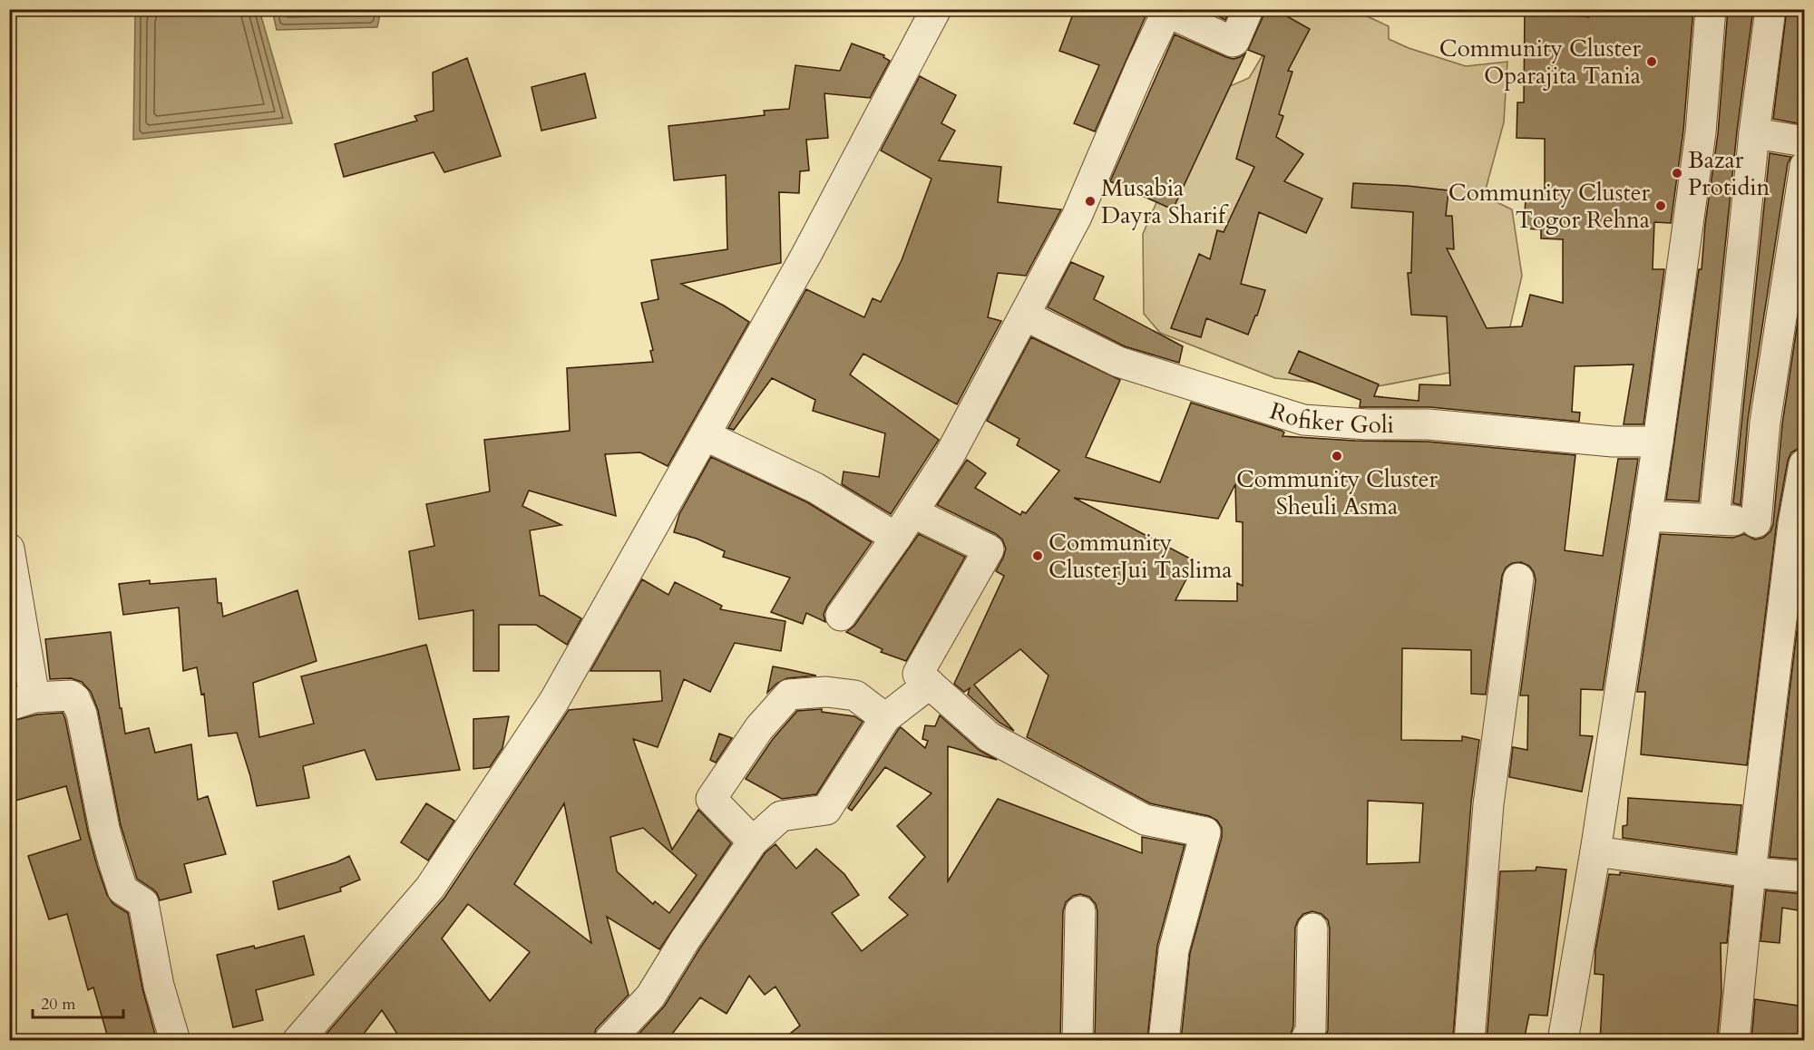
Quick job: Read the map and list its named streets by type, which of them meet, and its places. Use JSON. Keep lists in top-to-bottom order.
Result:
{
  "streets": {
    "street": ["Rofiker Goli"]
  },
  "places": [
    "Community Cluster Oparajita Tania",
    "Bazar Protidin",
    "Musabia Dayra Sharif",
    "Community Cluster Togor Rehna",
    "Community Cluster Sheuli Asma",
    "Community ClusterJui Taslima"
  ],
  "scale_bar": "20 m"
}
